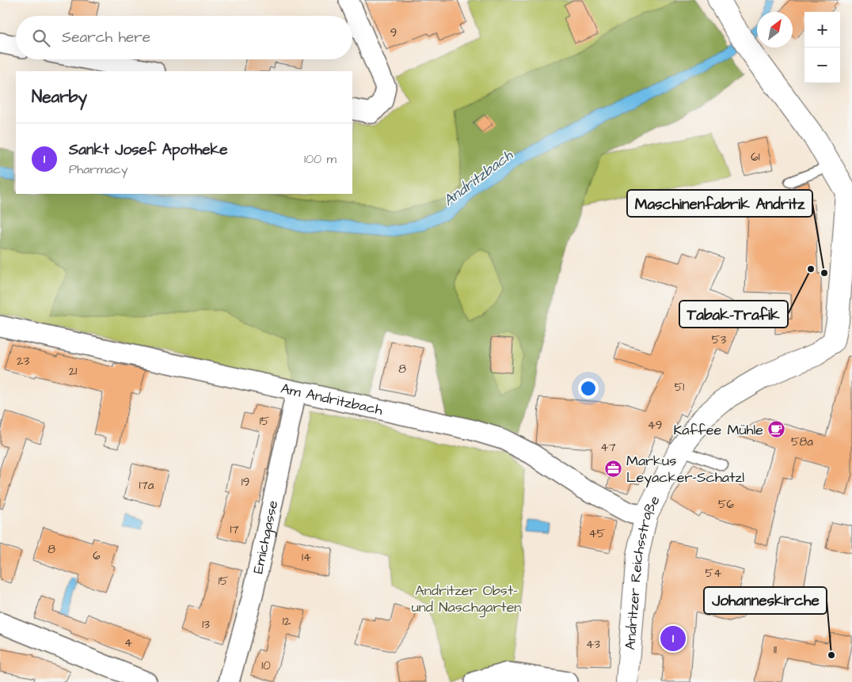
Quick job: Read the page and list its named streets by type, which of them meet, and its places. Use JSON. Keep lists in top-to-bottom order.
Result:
{
  "streets": {
    "street": ["Am Andritzbach", "Emichgasse", "Andritzer Reichsstraße"]
  },
  "crossings": [
    ["Am Andritzbach", "Emichgasse"],
    ["Am Andritzbach", "Andritzer Reichsstraße"]
  ],
  "water": ["Andritzbach"],
  "parks": ["Andritzer Obst- und Naschgarten"],
  "places": {
    "other": ["Tabak-Trafik", "Maschinenfabrik Andritz", "Johanneskirche"],
    "cafe": ["Kaffee Mühle"],
    "office": ["Markus Leyacker-Schatzl"]
  },
  "house_numbers": [
    "9",
    "61",
    "53",
    "23",
    "8",
    "21",
    "51",
    "15",
    "49",
    "58a",
    "47",
    "19",
    "17a",
    "56",
    "17",
    "45",
    "8",
    "6",
    "14",
    "54",
    "15",
    "12",
    "13",
    "4",
    "43",
    "11",
    "10"
  ],
  "north": "top right",
  "page": {
    "map_buttons": ["+", "−"],
    "search": "Search here",
    "heading": "Nearby",
    "list": [
      {
        "mark": "1",
        "name": "Sankt Josef Apotheke",
        "note": "Pharmacy",
        "value": "100 m"
      }
    ],
    "pins": "1"
  }
}
